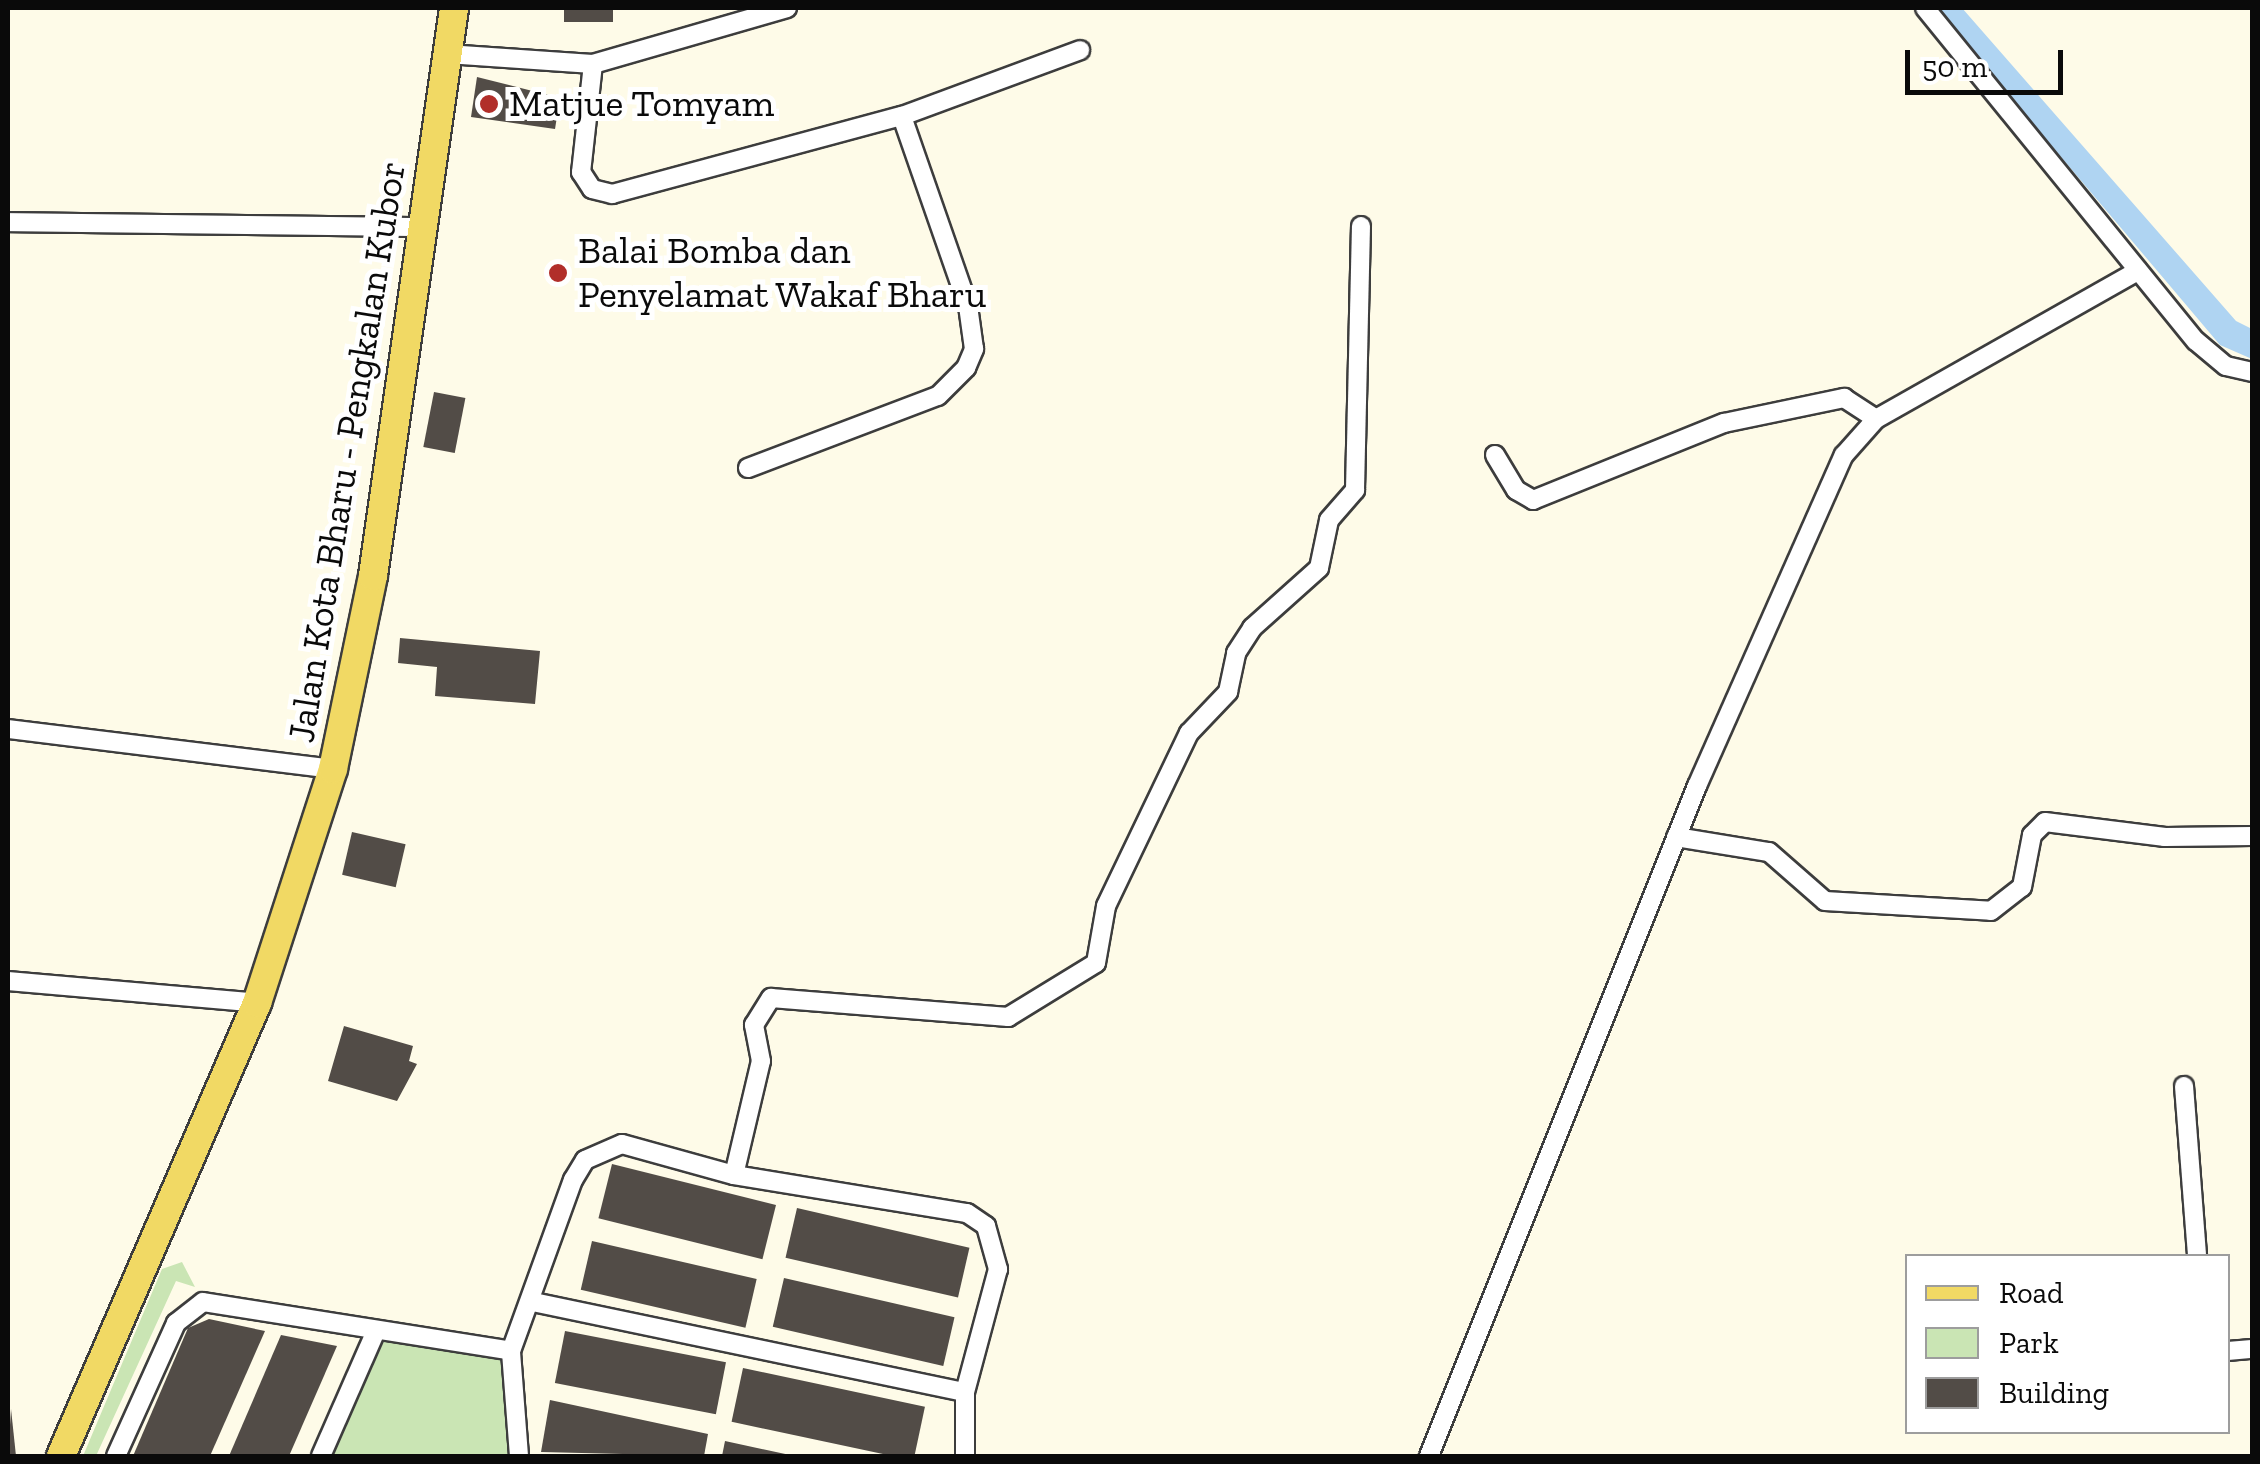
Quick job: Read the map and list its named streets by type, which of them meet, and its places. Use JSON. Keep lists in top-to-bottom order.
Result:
{
  "streets": {
    "main road": ["Jalan Kota Bharu - Pengkalan Kubor"]
  },
  "places": ["Matjue Tomyam", "Balai Bomba dan Penyelamat Wakaf Bharu"],
  "legend": ["Road", "Park", "Building"],
  "scale_bar": "50 m"
}
